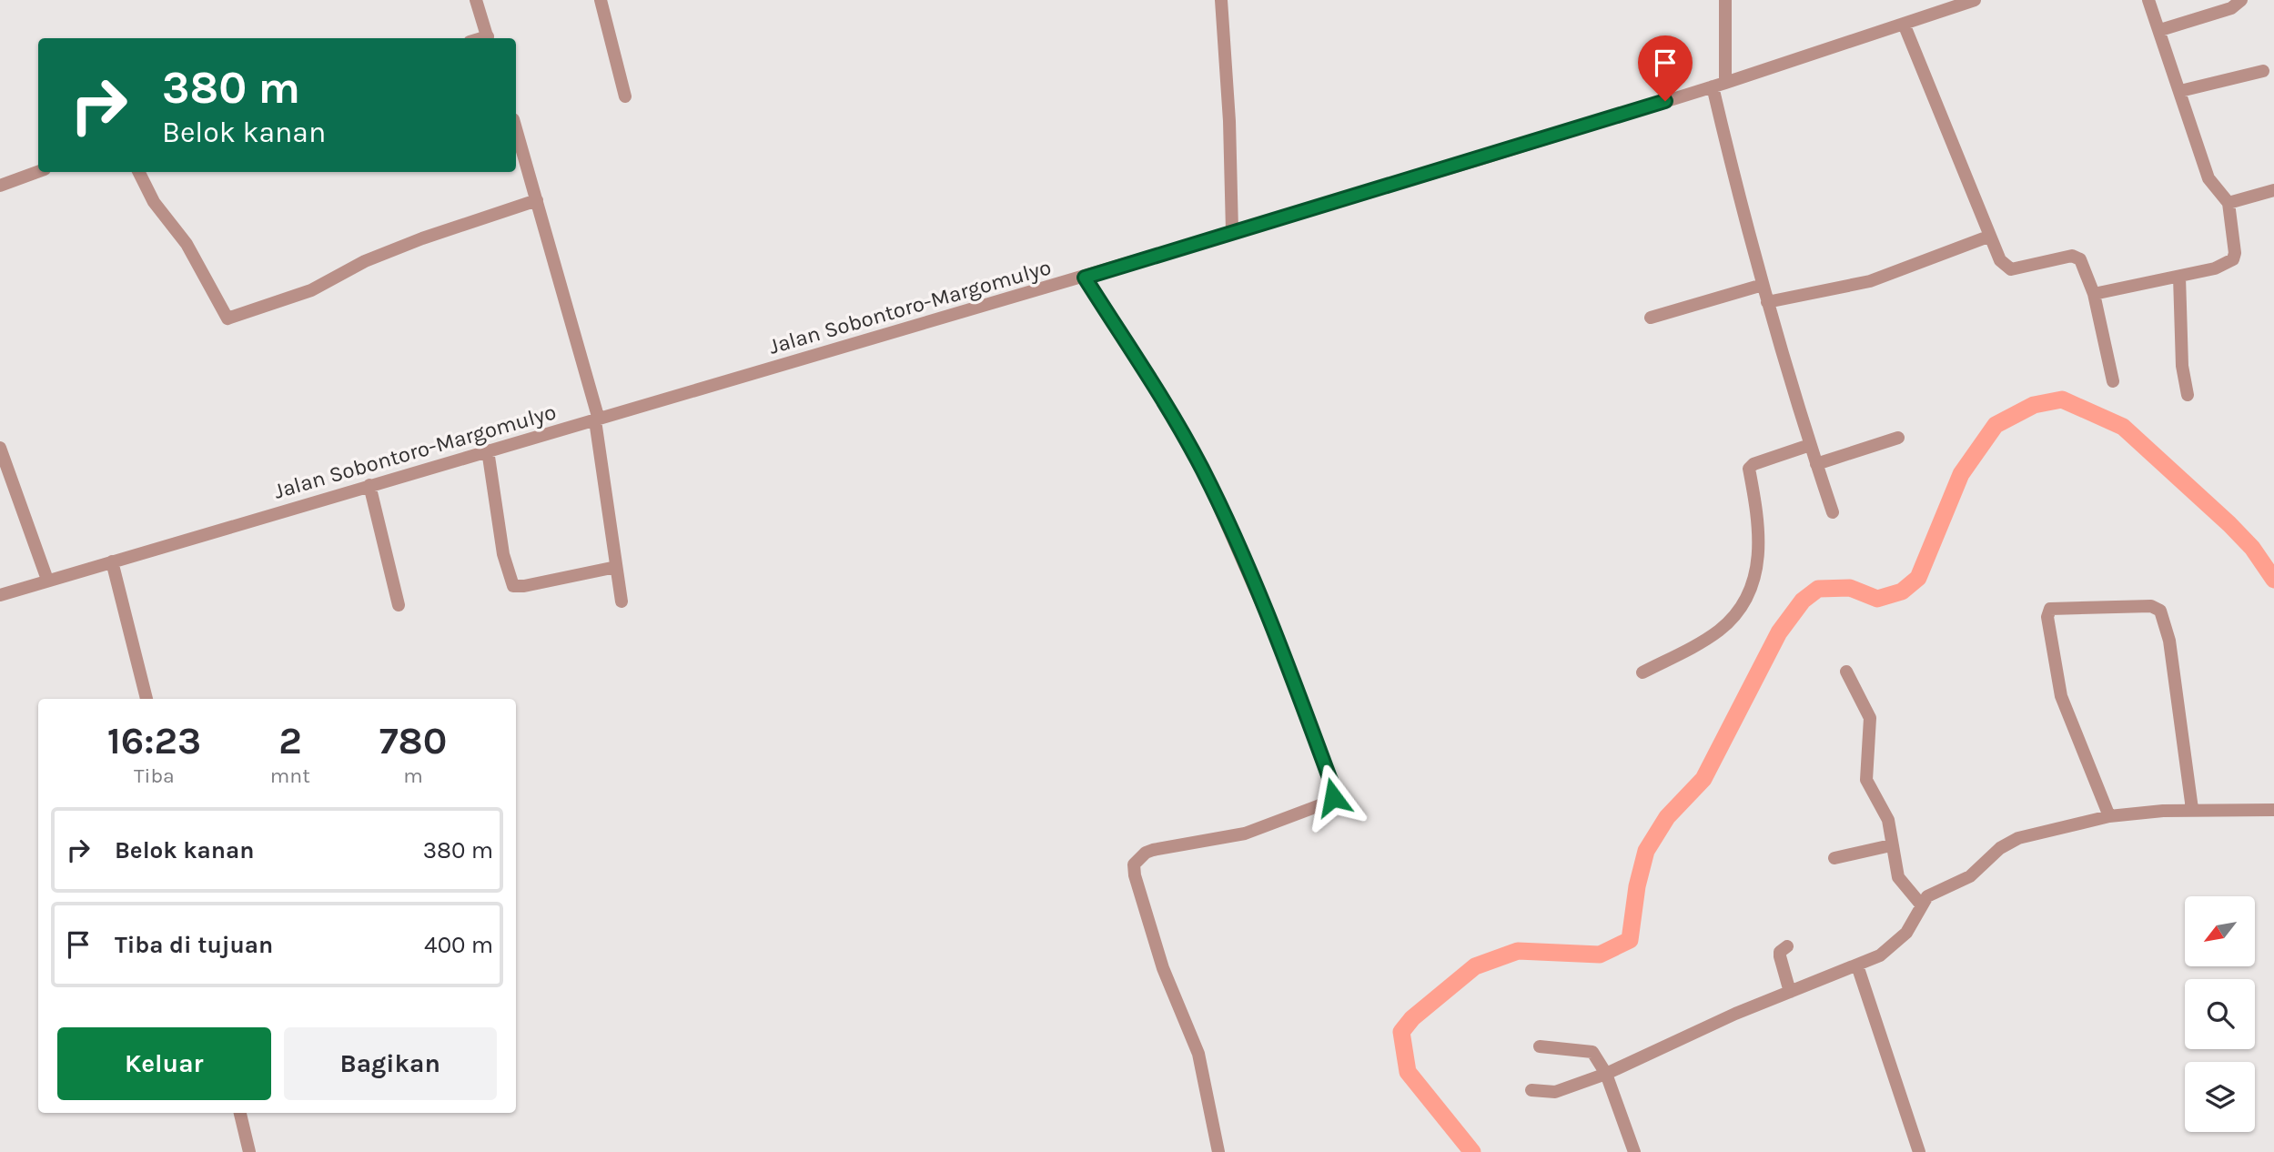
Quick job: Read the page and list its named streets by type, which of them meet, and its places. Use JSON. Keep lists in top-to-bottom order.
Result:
{
  "streets": {
    "street": ["Jalan Sobontoro-Margomulyo"]
  },
  "north": "bottom left",
  "page": {
    "turn": ["380 m", "Belok kanan"],
    "eta": [
      "16:23",
      "Tiba",
      "2",
      "mnt",
      "780",
      "m"
    ],
    "list": [
      {
        "name": "Belok kanan",
        "value": "380 m"
      },
      {
        "name": "Tiba di tujuan",
        "value": "400 m"
      }
    ],
    "buttons": ["Keluar", "Bagikan"]
  }
}
